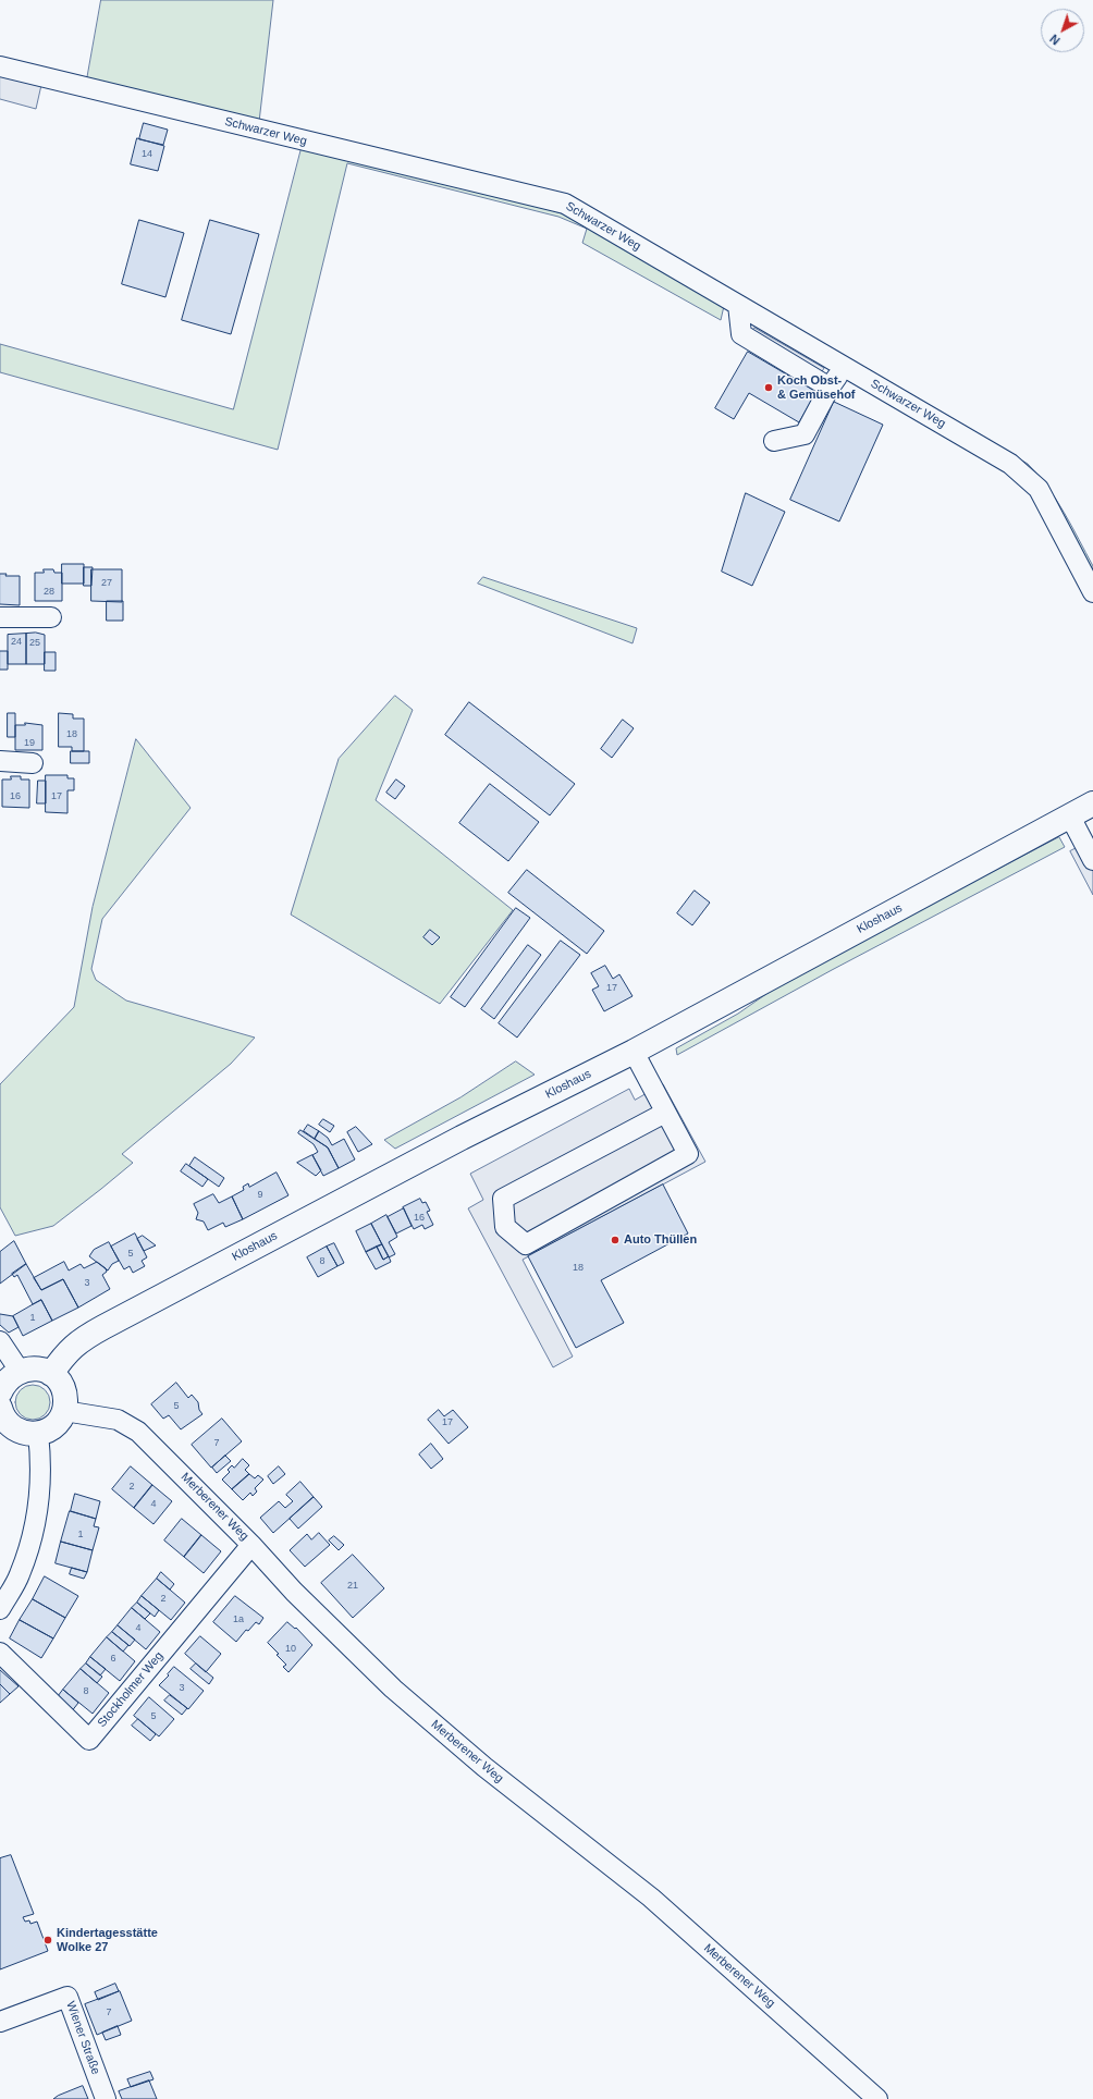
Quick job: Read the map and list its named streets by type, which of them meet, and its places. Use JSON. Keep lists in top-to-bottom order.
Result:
{
  "streets": {
    "main road": ["Kloshaus"],
    "street": [
      "Schwarzer Weg",
      "Merberener Weg",
      "Stockholmer Weg",
      "Wiener Straße"
    ]
  },
  "crossings": [
    ["Merberener Weg", "Stockholmer Weg"]
  ],
  "places": ["Koch Obst- & Gemüsehof", "Auto Thüllen", "Kindertagesstätte Wolke 27"],
  "house_numbers": [
    "14",
    "27",
    "28",
    "24",
    "25",
    "18",
    "19",
    "16",
    "17",
    "17",
    "9",
    "16",
    "5",
    "8",
    "18",
    "3",
    "1",
    "5",
    "17",
    "7",
    "2",
    "4",
    "1",
    "21",
    "2",
    "1a",
    "4",
    "10",
    "6",
    "3",
    "8",
    "5",
    "7"
  ],
  "north": "bottom left"
}
